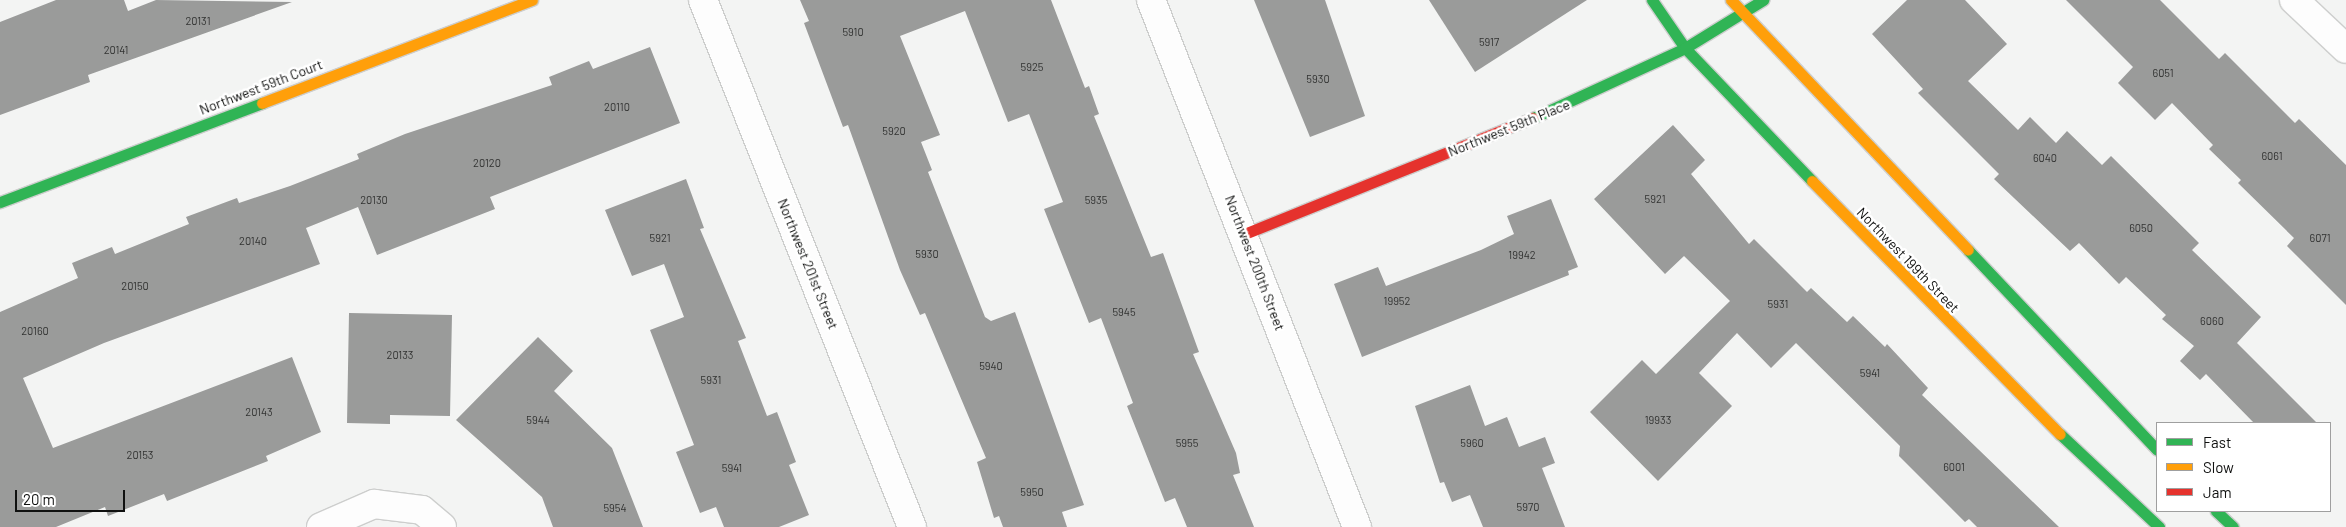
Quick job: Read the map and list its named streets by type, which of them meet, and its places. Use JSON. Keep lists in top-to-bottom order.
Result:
{
  "streets": {
    "street": [
      "Northwest 59th Court",
      "Northwest 59th Place",
      "Northwest 199th Street",
      "Northwest 200th Street",
      "Northwest 201st Street"
    ]
  },
  "crossings": [
    ["Northwest 59th Place", "Northwest 199th Street"],
    ["Northwest 59th Place", "Northwest 200th Street"]
  ],
  "house_numbers": [
    "20131",
    "5910",
    "5917",
    "20141",
    "5925",
    "6051",
    "5930",
    "20110",
    "5920",
    "6061",
    "6040",
    "20120",
    "5921",
    "20130",
    "5935",
    "6050",
    "5921",
    "6071",
    "20140",
    "5930",
    "19942",
    "20150",
    "19952",
    "5931",
    "5945",
    "6060",
    "20160",
    "20133",
    "5940",
    "5941",
    "5931",
    "20143",
    "5944",
    "19933",
    "5955",
    "5960",
    "20153",
    "6001",
    "5941",
    "5950",
    "5970",
    "5954"
  ],
  "legend": ["Fast", "Slow", "Jam"],
  "scale_bar": "20 m"
}
